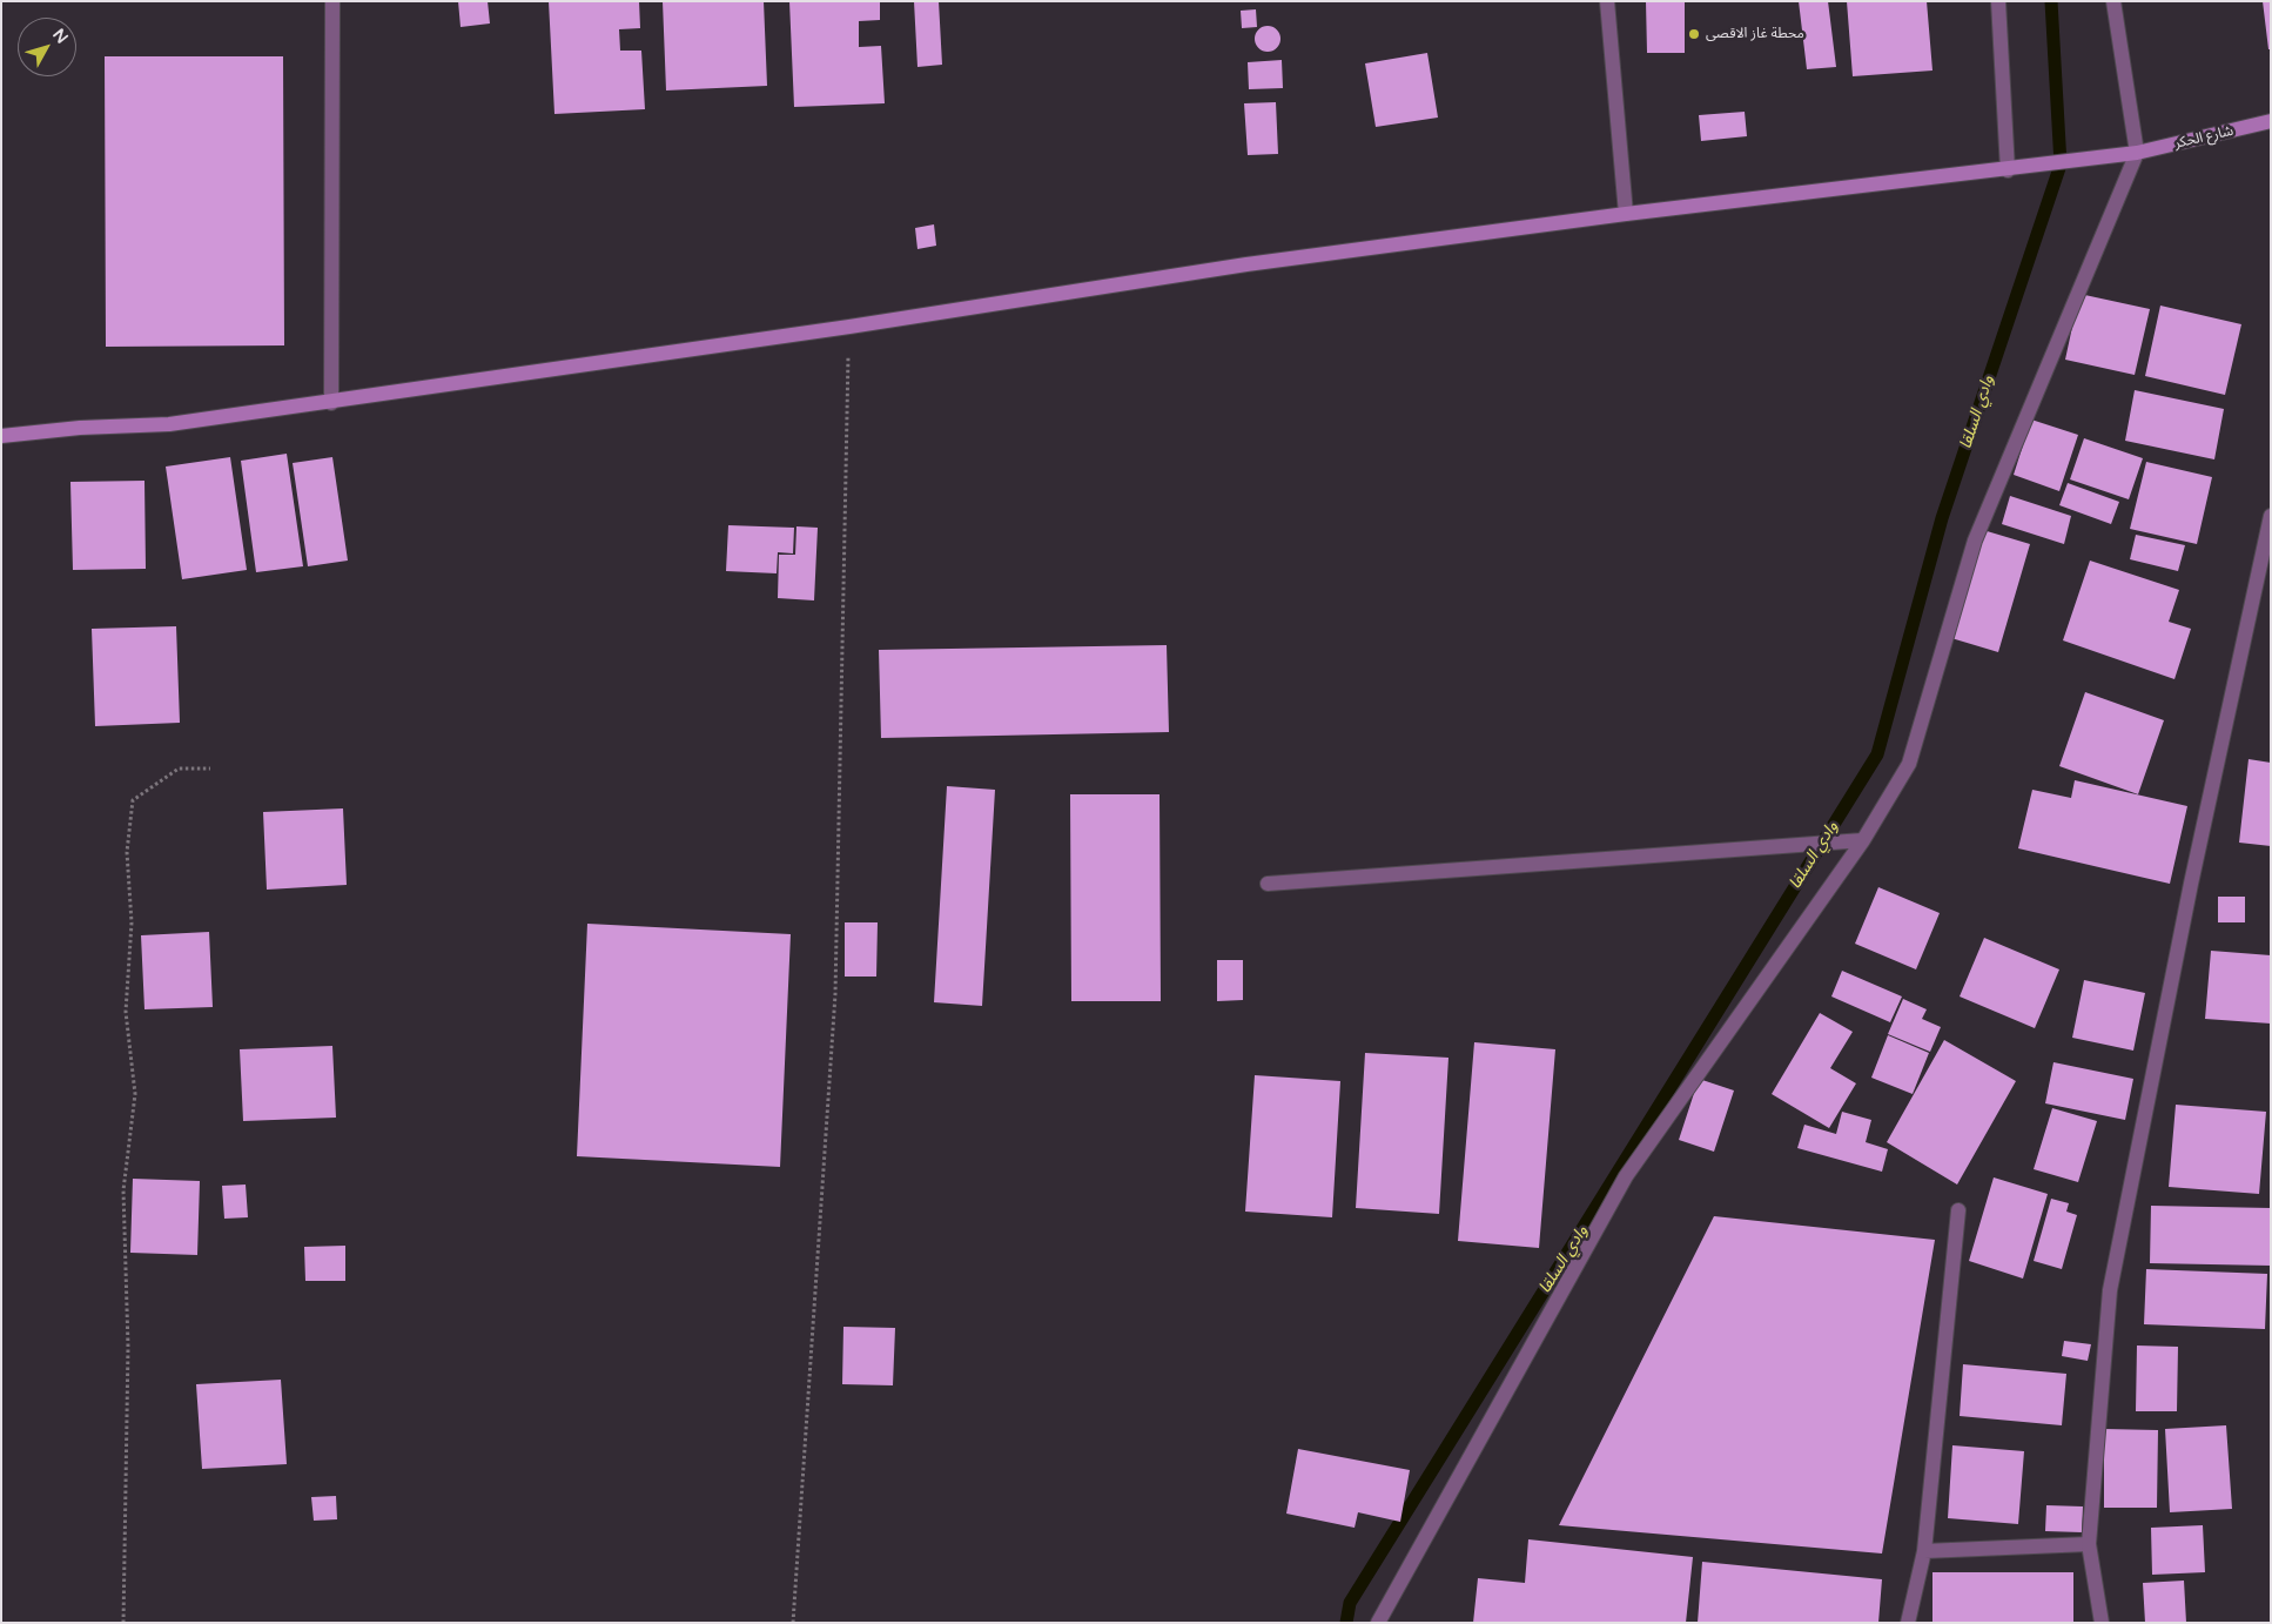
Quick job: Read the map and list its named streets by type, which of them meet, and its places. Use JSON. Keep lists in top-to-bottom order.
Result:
{
  "streets": {
    "street": ["شارع الحكر"]
  },
  "water": ["وادي السلقا"],
  "places": ["محطة غاز الاقصى"],
  "north": "top right"
}
